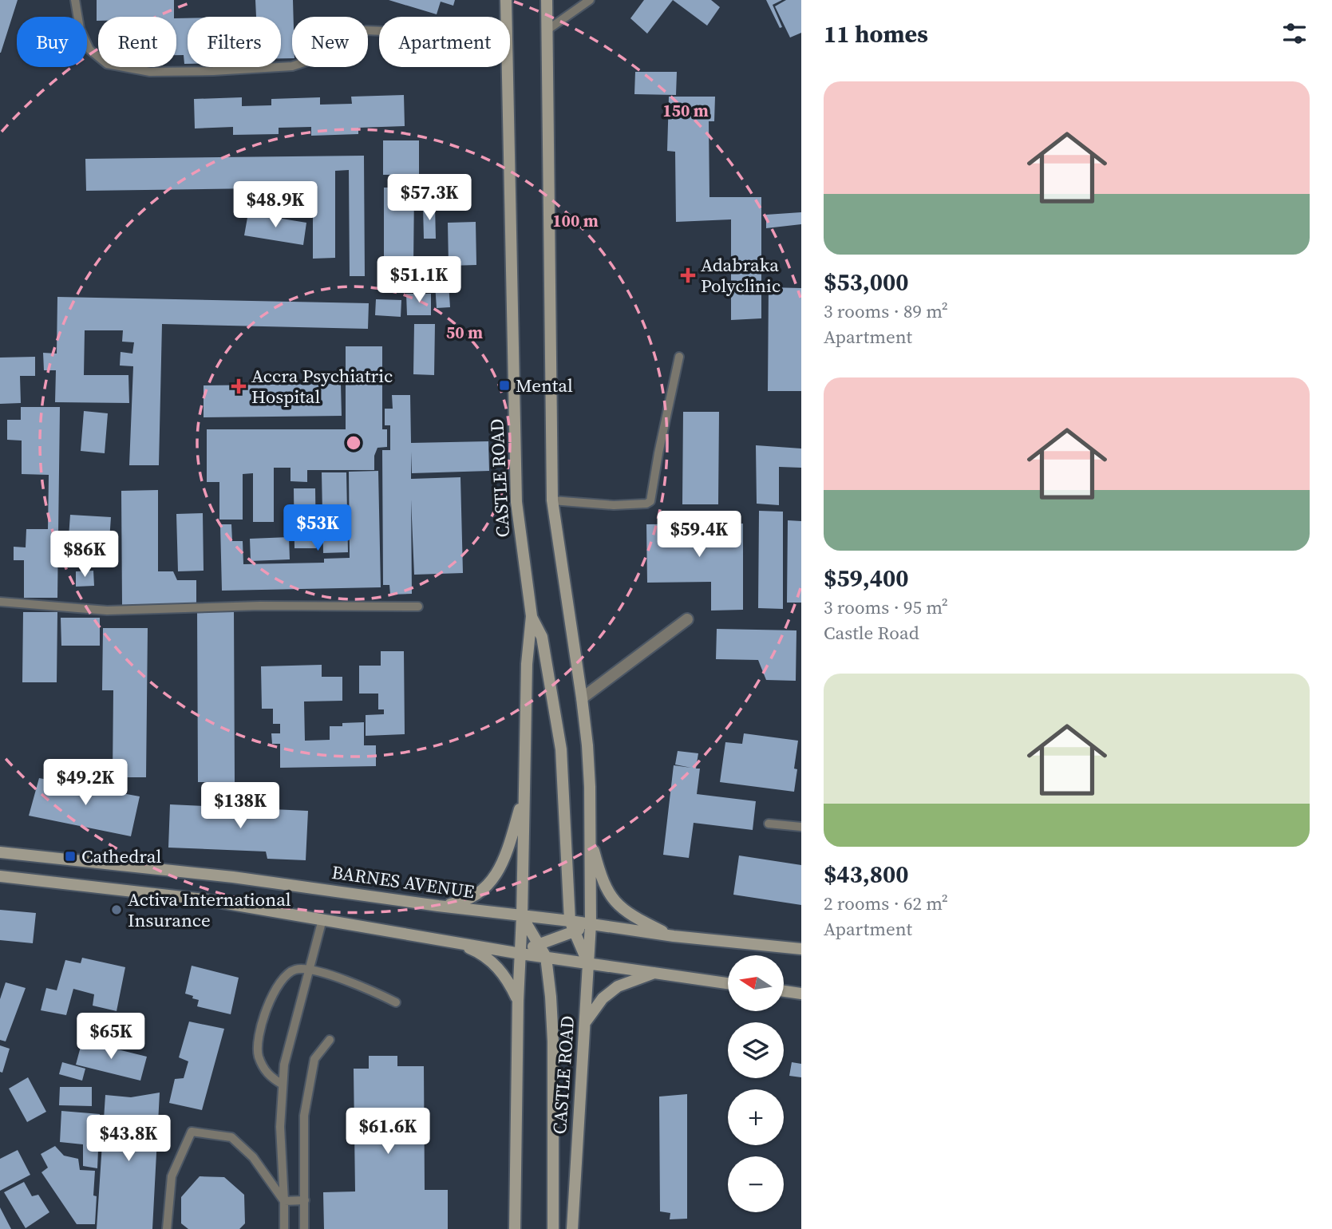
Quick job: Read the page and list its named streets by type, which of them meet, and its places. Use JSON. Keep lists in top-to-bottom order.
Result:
{
  "streets": {
    "main road": ["CASTLE ROAD", "BARNES AVENUE"]
  },
  "crossings": [
    ["CASTLE ROAD", "BARNES AVENUE"]
  ],
  "places": {
    "health": ["Adabraka Polyclinic", "Accra Psychiatric Hospital"],
    "transit": ["Mental", "Cathedral"],
    "other": ["Activa International Insurance"]
  },
  "north": "left",
  "page": {
    "heading": "11 homes",
    "chip": [
      "Buy",
      "Rent",
      "Filters",
      "New",
      "Apartment"
    ],
    "list": [
      {
        "name": "$53,000",
        "note": "3 rooms · 89 m² · Apartment"
      },
      {
        "name": "$59,400",
        "note": "3 rooms · 95 m² · Castle Road"
      },
      {
        "name": "$43,800",
        "note": "2 rooms · 62 m² · Apartment"
      }
    ],
    "price": [
      "$57.3K",
      "$48.9K",
      "$51.1K",
      "$53K",
      "$59.4K",
      "$86K",
      "$49.2K",
      "$138K",
      "$65K",
      "$61.6K",
      "$43.8K"
    ],
    "map_buttons": ["+", "−"]
  },
  "rings": ["150 m", "100 m", "50 m"]
}
